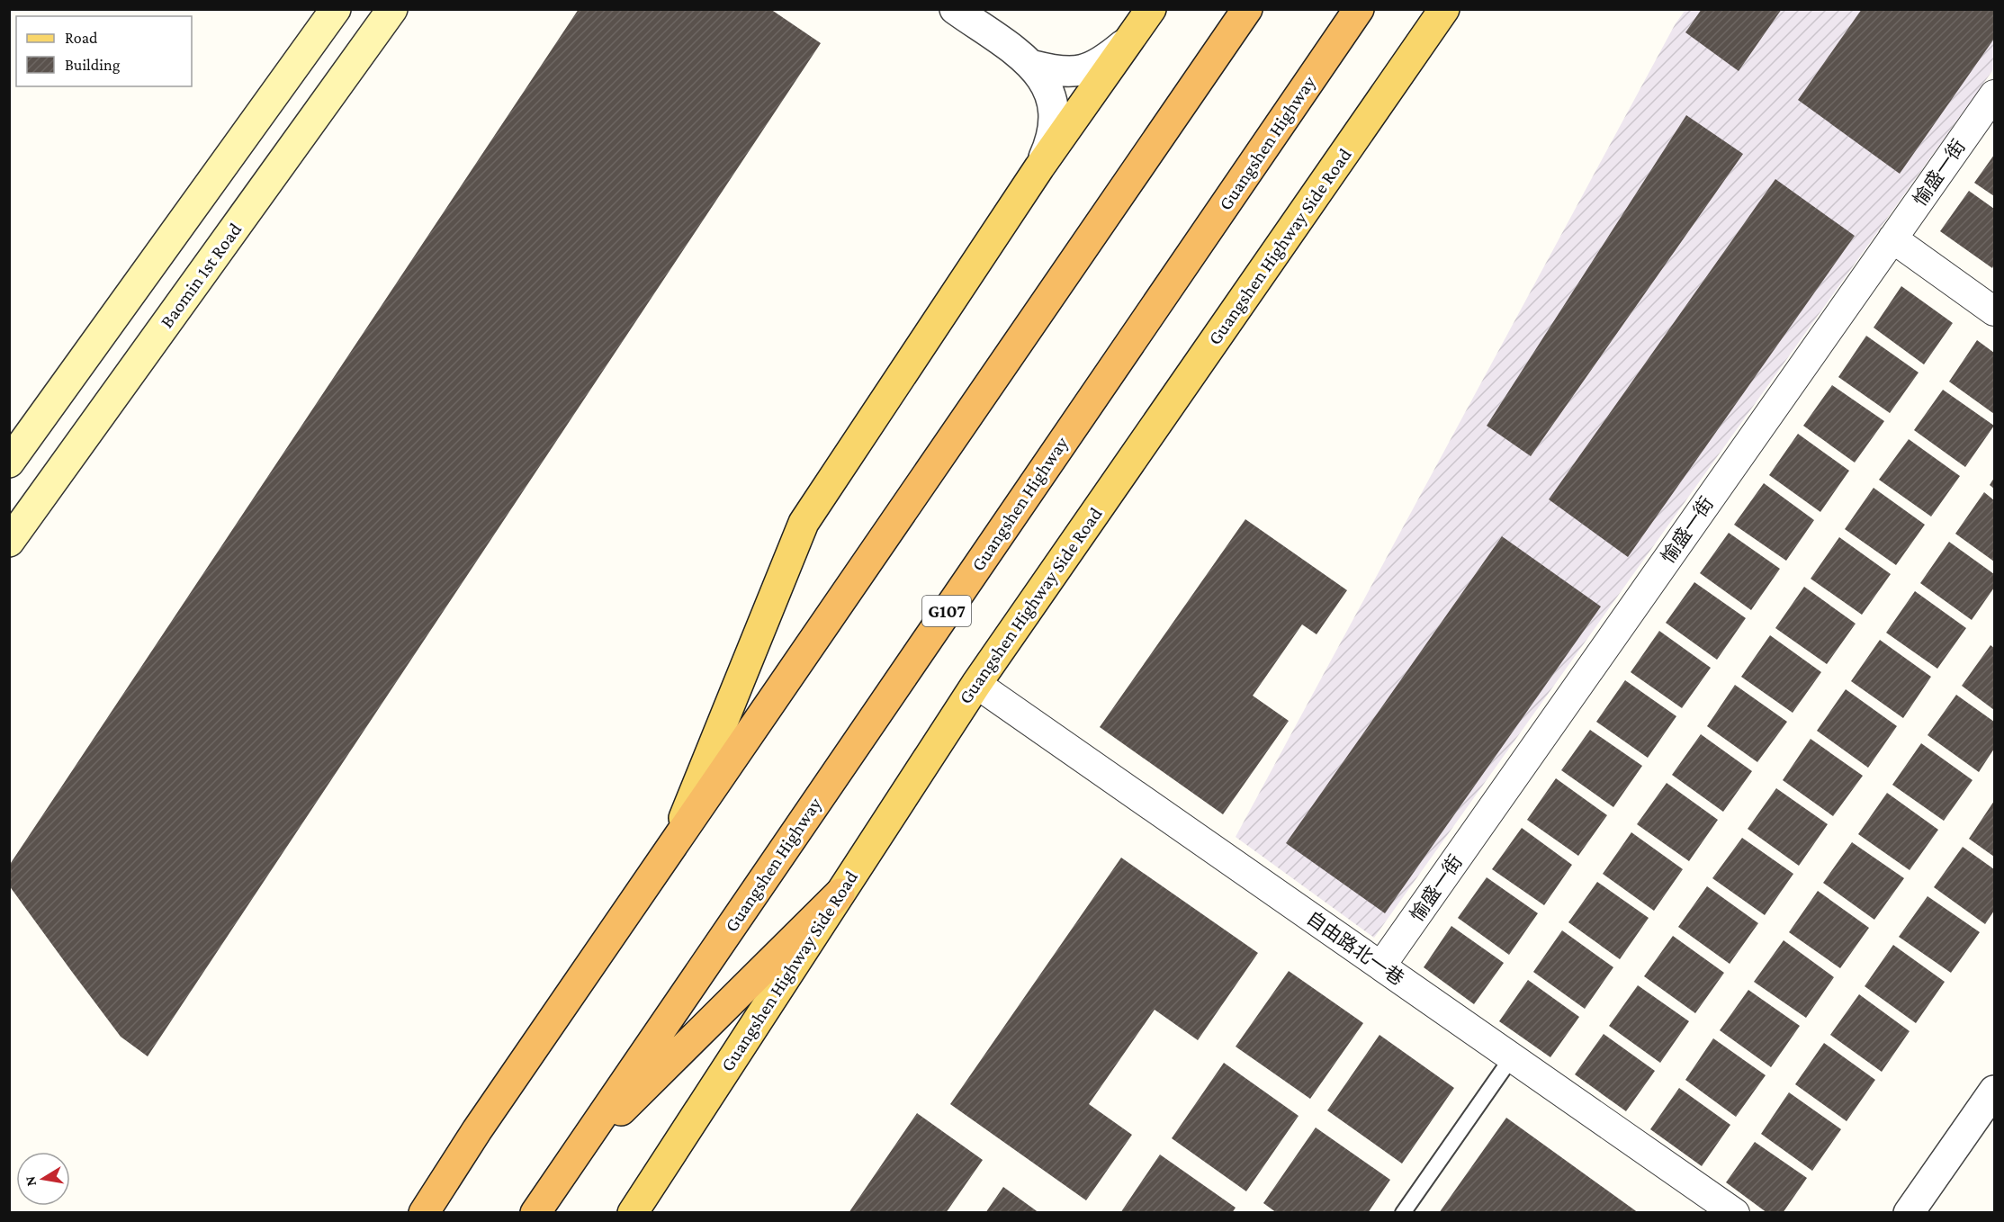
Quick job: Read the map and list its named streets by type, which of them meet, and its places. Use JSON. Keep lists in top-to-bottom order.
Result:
{
  "streets": {
    "highway": ["Guangshen Highway", "G107"],
    "main road": ["Guangshen Highway Side Road", "Baomin 1st Road"],
    "street": ["愉盛一街", "自由路北一巷"]
  },
  "crossings": [
    ["愉盛一街", "自由路北一巷"],
    ["Guangshen Highway Side Road", "自由路北一巷"]
  ],
  "legend": ["Road", "Building"],
  "north": "left"
}
